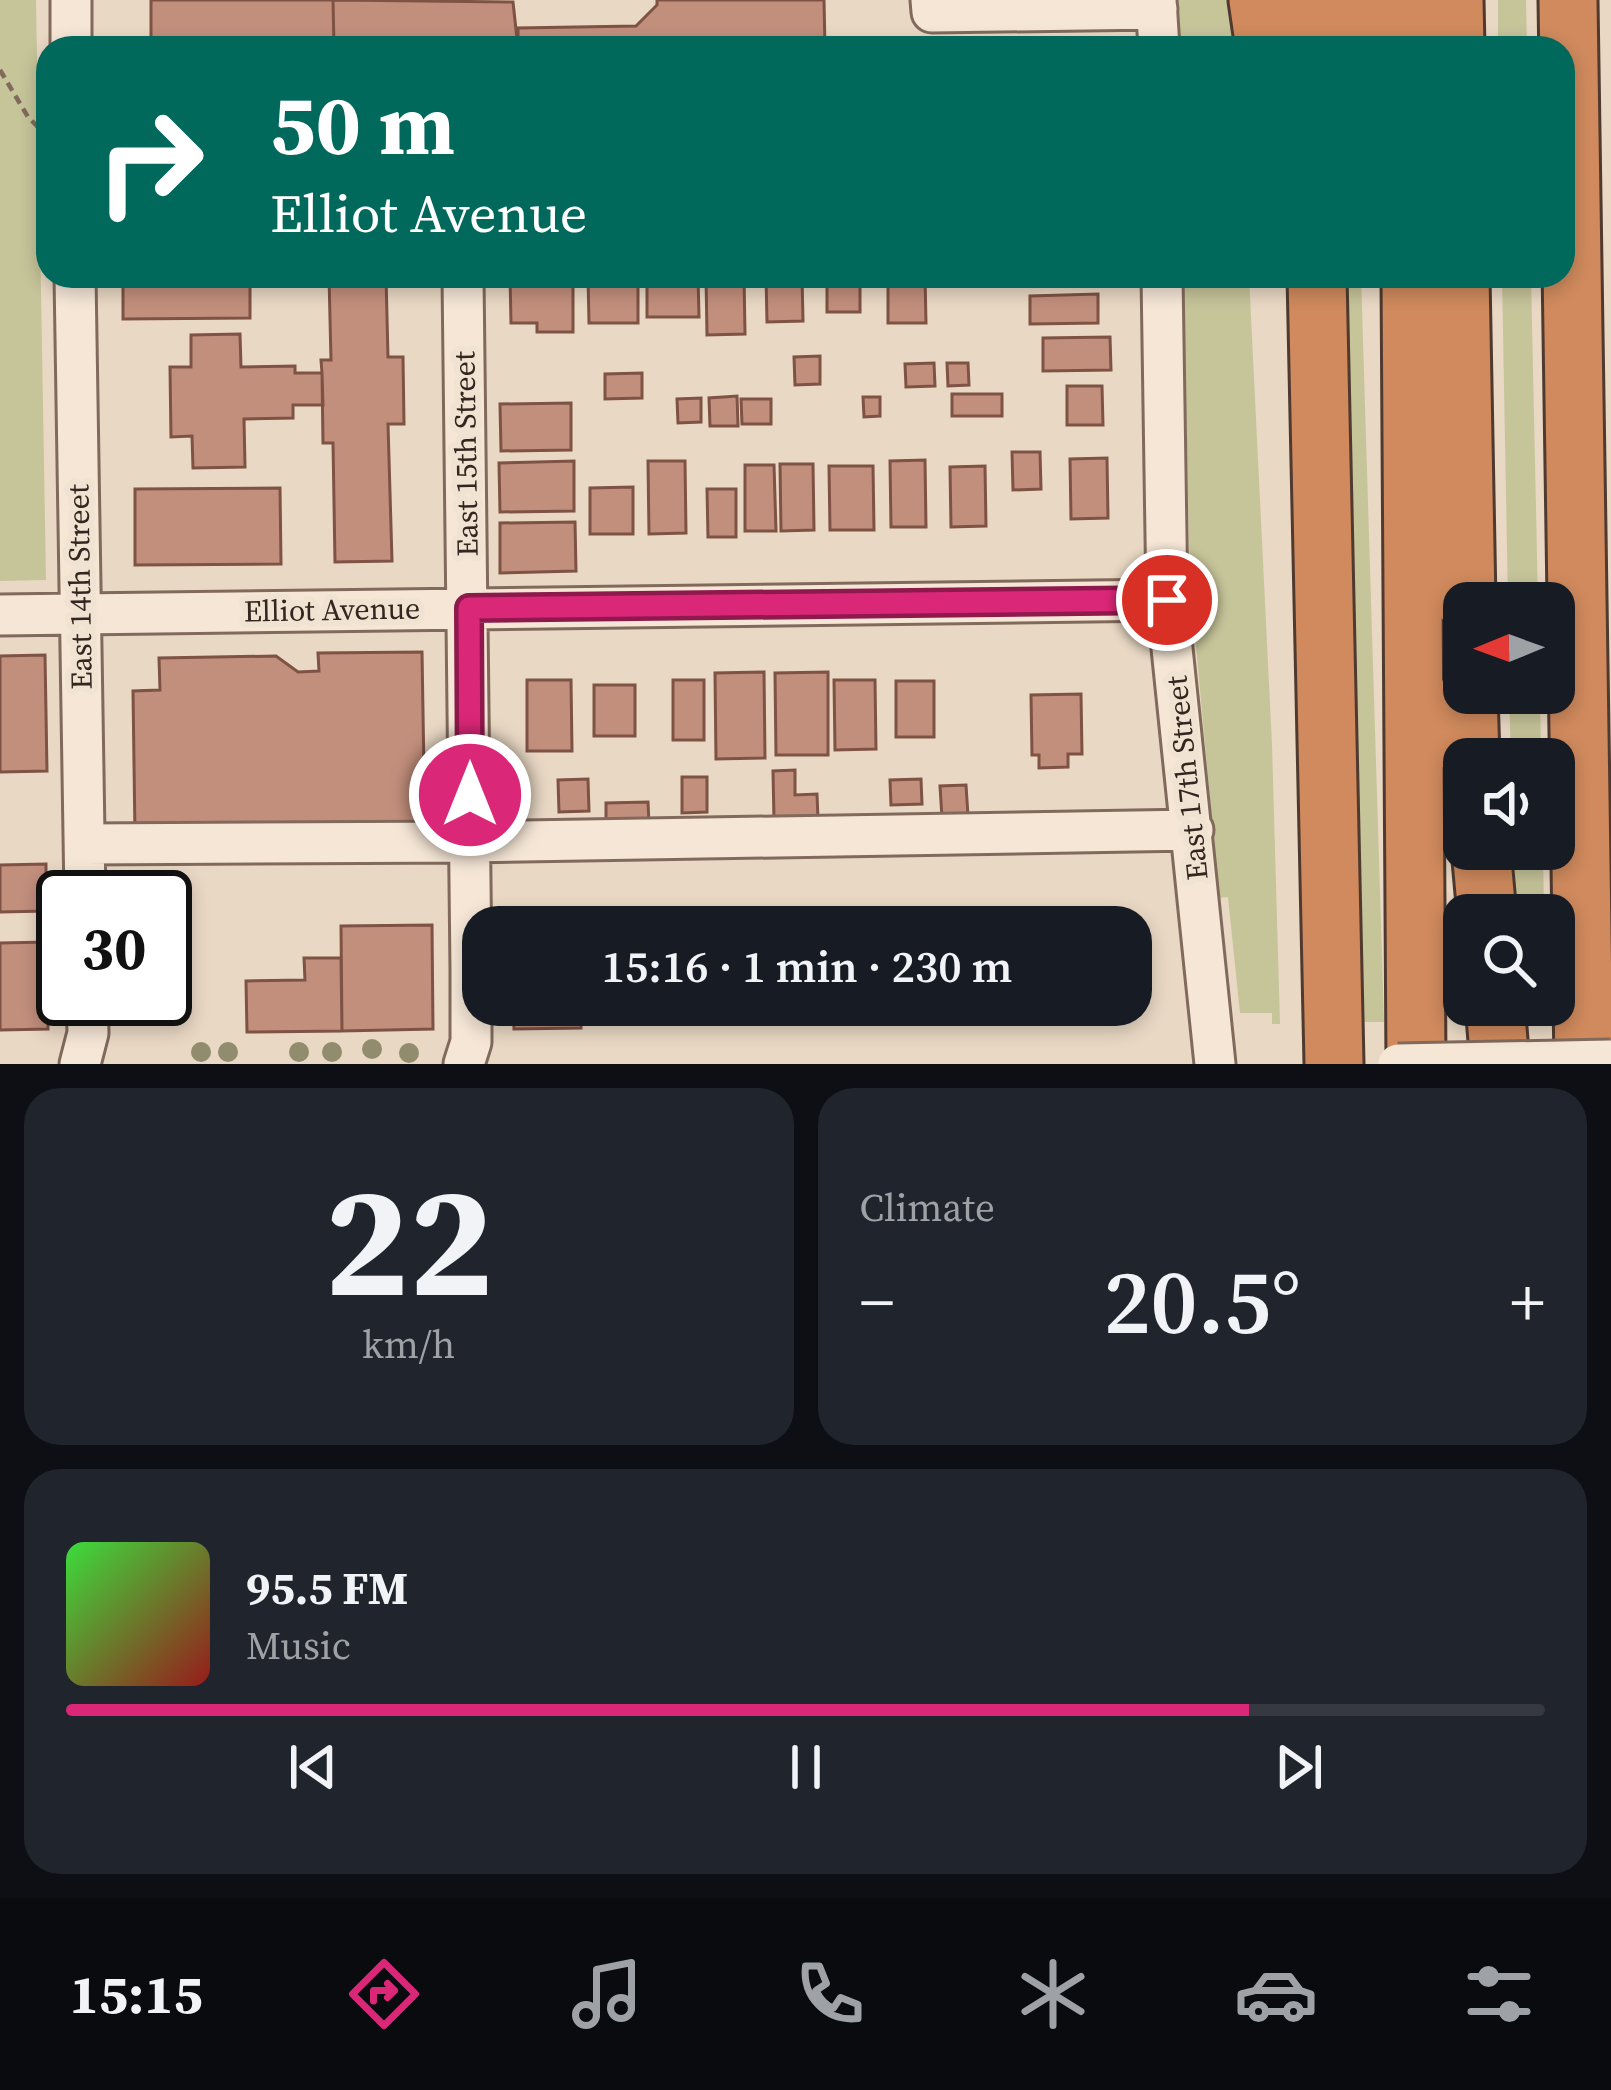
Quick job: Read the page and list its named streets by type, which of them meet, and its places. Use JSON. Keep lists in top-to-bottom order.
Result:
{
  "streets": {
    "street": [
      "East 15th Street",
      "East 14th Street",
      "Elliot Avenue",
      "East 17th Street"
    ]
  },
  "crossings": [
    ["East 15th Street", "Elliot Avenue"],
    ["East 14th Street", "Elliot Avenue"],
    ["Elliot Avenue", "East 17th Street"]
  ],
  "north": "left",
  "page": {
    "turn": ["50 m", "Elliot Avenue"],
    "limit": "30",
    "trip": "15:16 · 1 min · 230 m",
    "tile": [
      ["22", "km/h"],
      "Climate"
    ],
    "heat": ["−", "20.5°", "+"],
    "song": ["95.5 FM", "Music"],
    "tabs": "15:15"
  }
}
